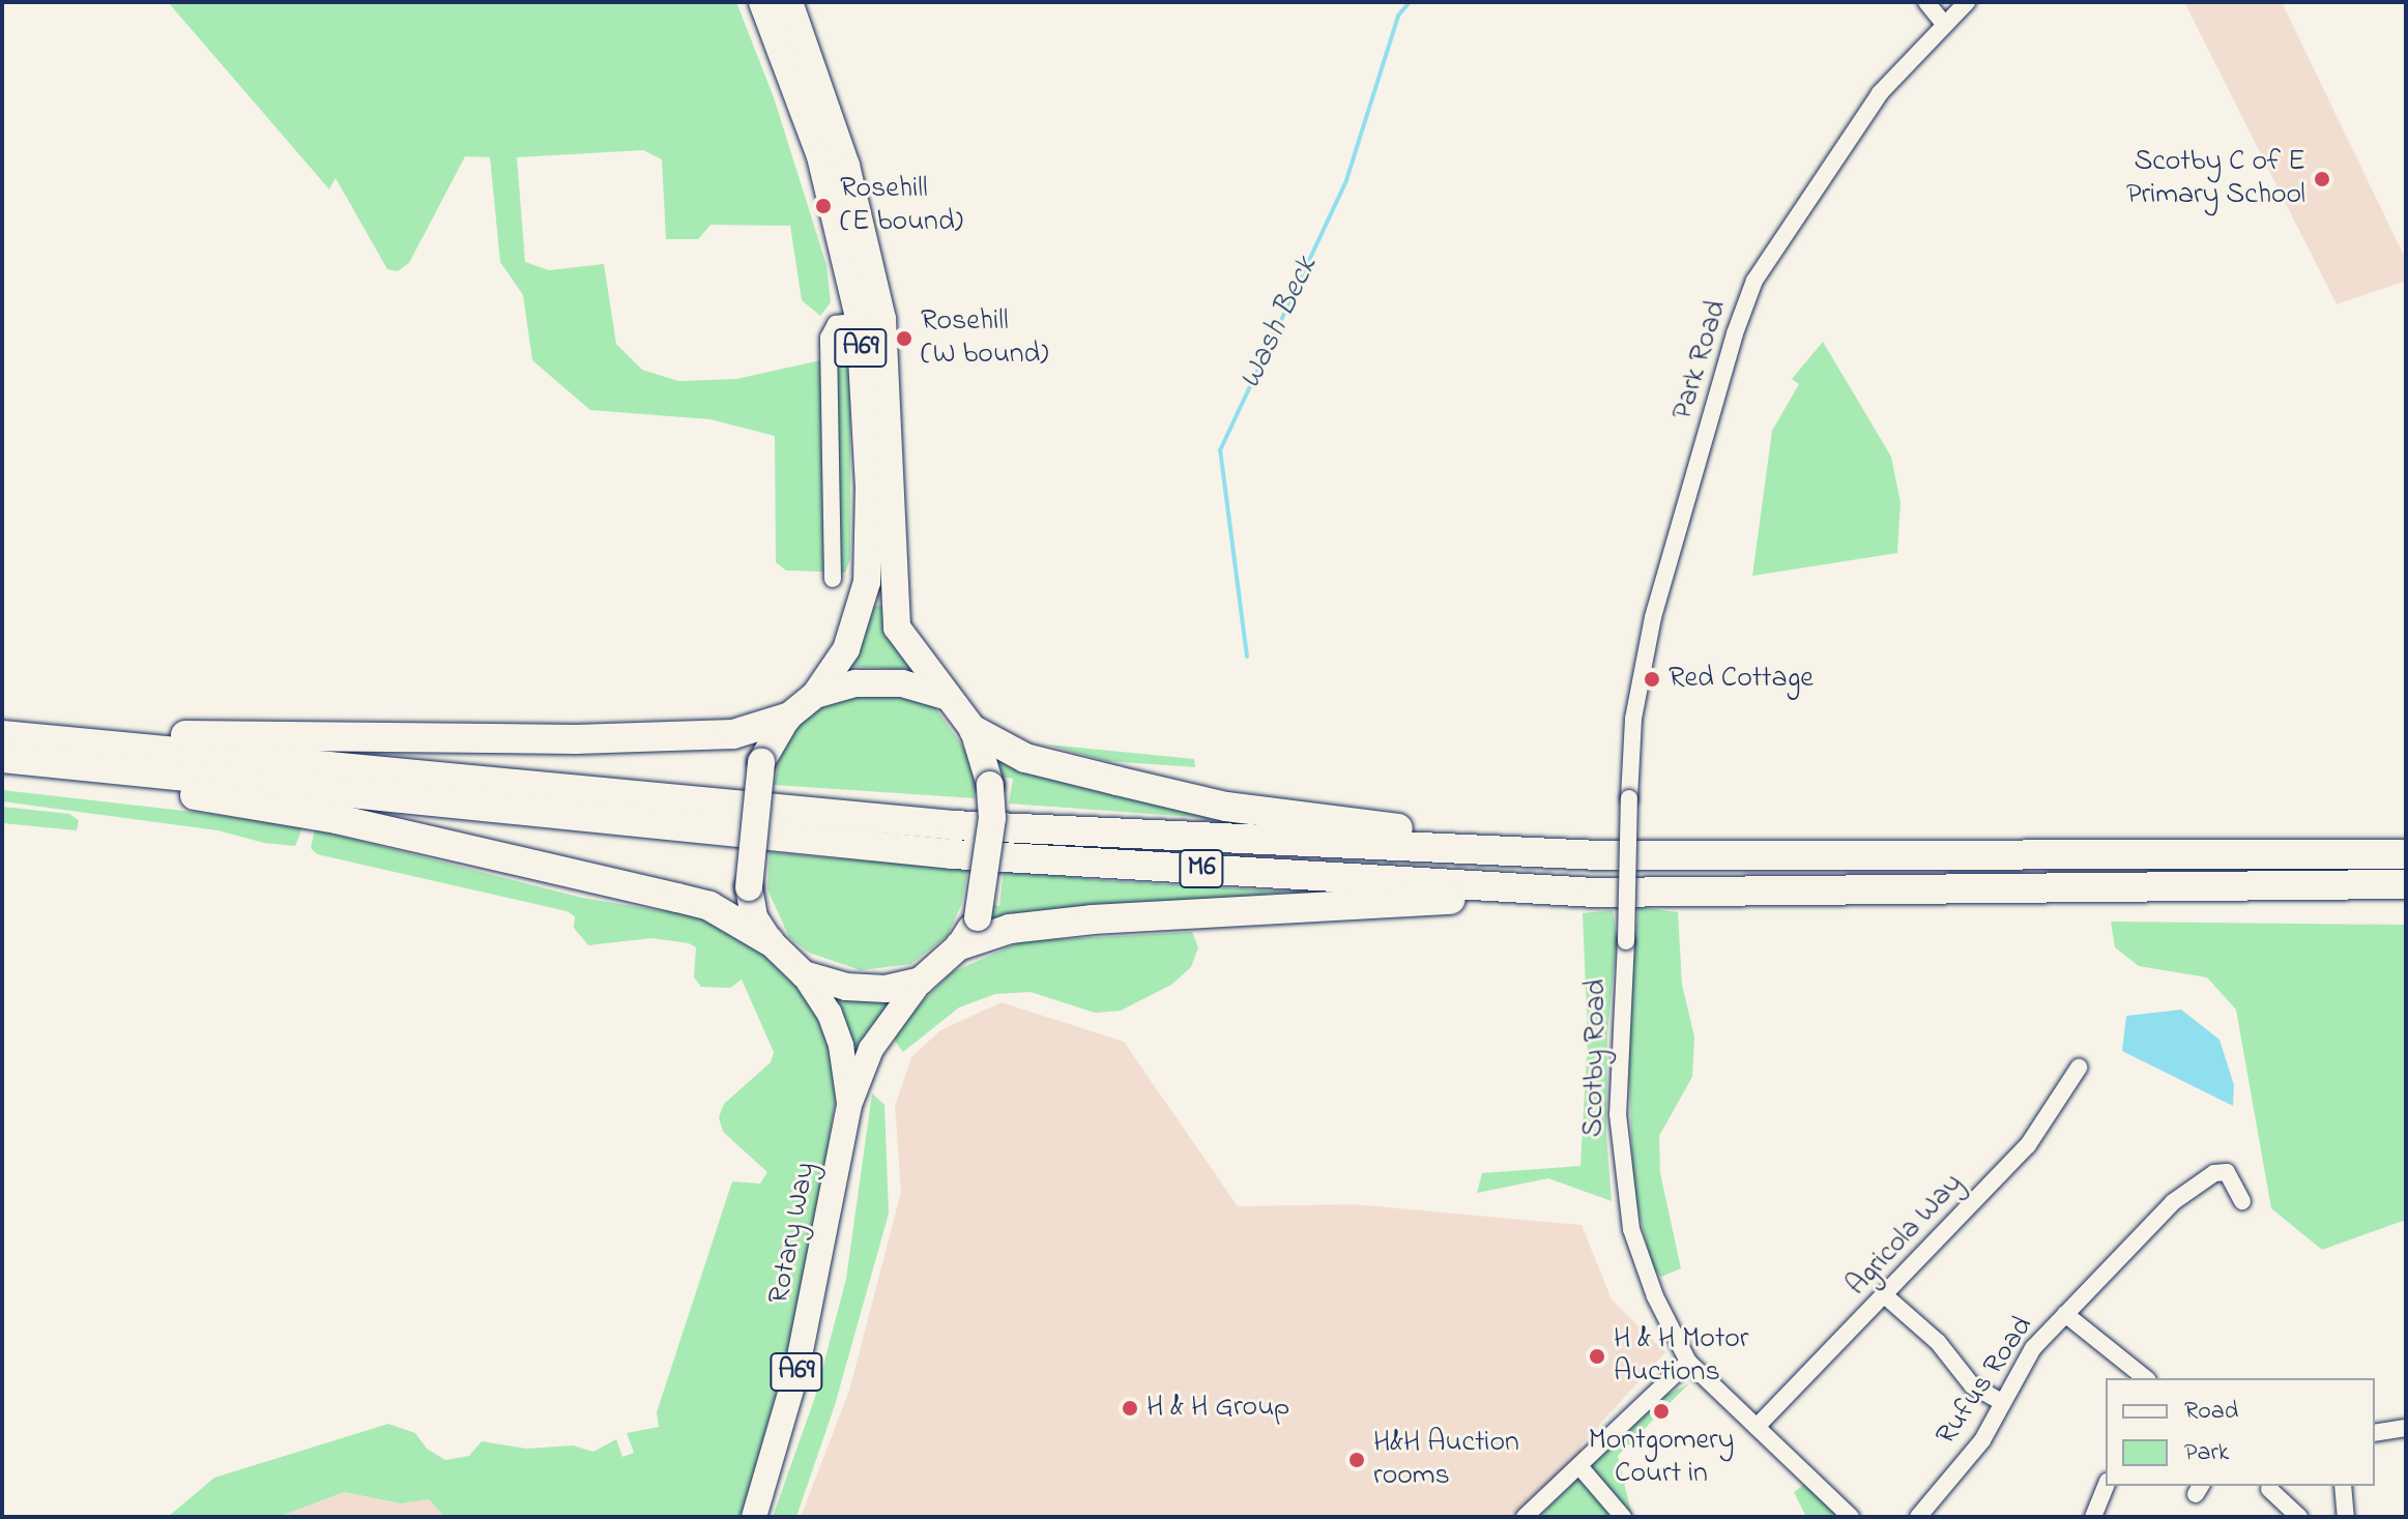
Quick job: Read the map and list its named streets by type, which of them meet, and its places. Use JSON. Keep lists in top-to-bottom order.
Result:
{
  "streets": {
    "highway": ["A69", "M6"],
    "main road": ["Rotary Way"],
    "street": [
      "Park Road",
      "Scotby Road",
      "Agricola Way",
      "Rufus Road"
    ]
  },
  "crossings": [
    ["A69", "Rotary Way"],
    ["Park Road", "Scotby Road"],
    ["Scotby Road", "Agricola Way"]
  ],
  "water": ["Wash Beck"],
  "places": [
    "Scotby C of E Primary School",
    "Rosehill (E bound)",
    "Rosehill (W bound)",
    "Red Cottage",
    "H & H Motor Auctions",
    "H & H Group",
    "Montgomery Court in",
    "H&H Auction rooms"
  ],
  "legend": ["Road", "Park"]
}
